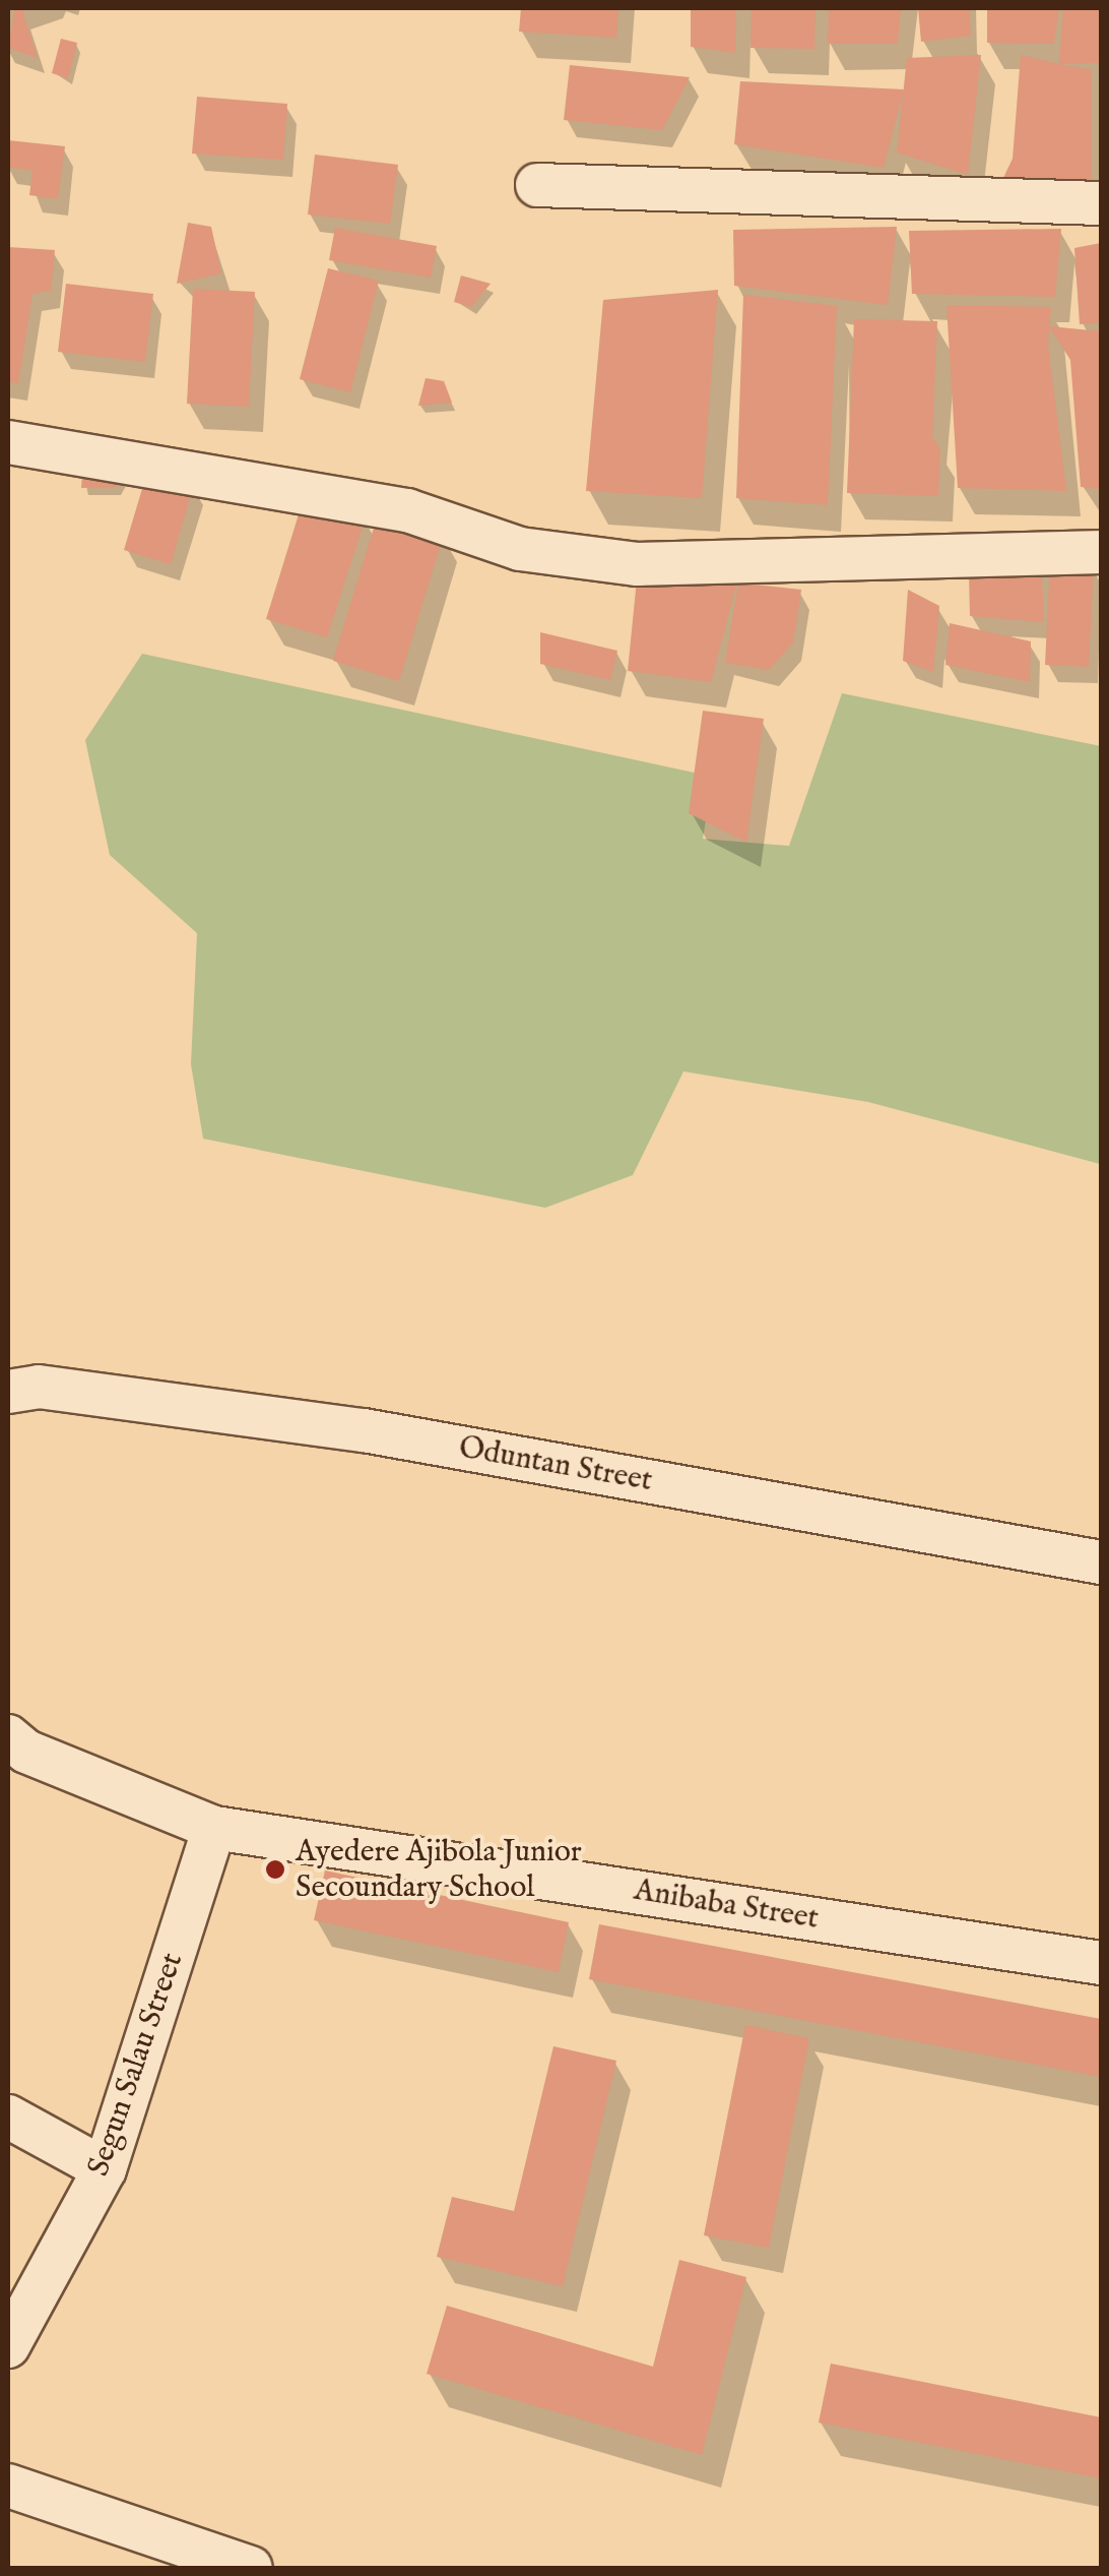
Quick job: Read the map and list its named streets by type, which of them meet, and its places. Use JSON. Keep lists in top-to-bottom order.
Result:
{
  "streets": {
    "street": ["Oduntan Street", "Anibaba Street", "Segun Salau Street"]
  },
  "crossings": [
    ["Anibaba Street", "Segun Salau Street"]
  ],
  "places": ["Ayedere Ajibola Junior Secoundary School"]
}
